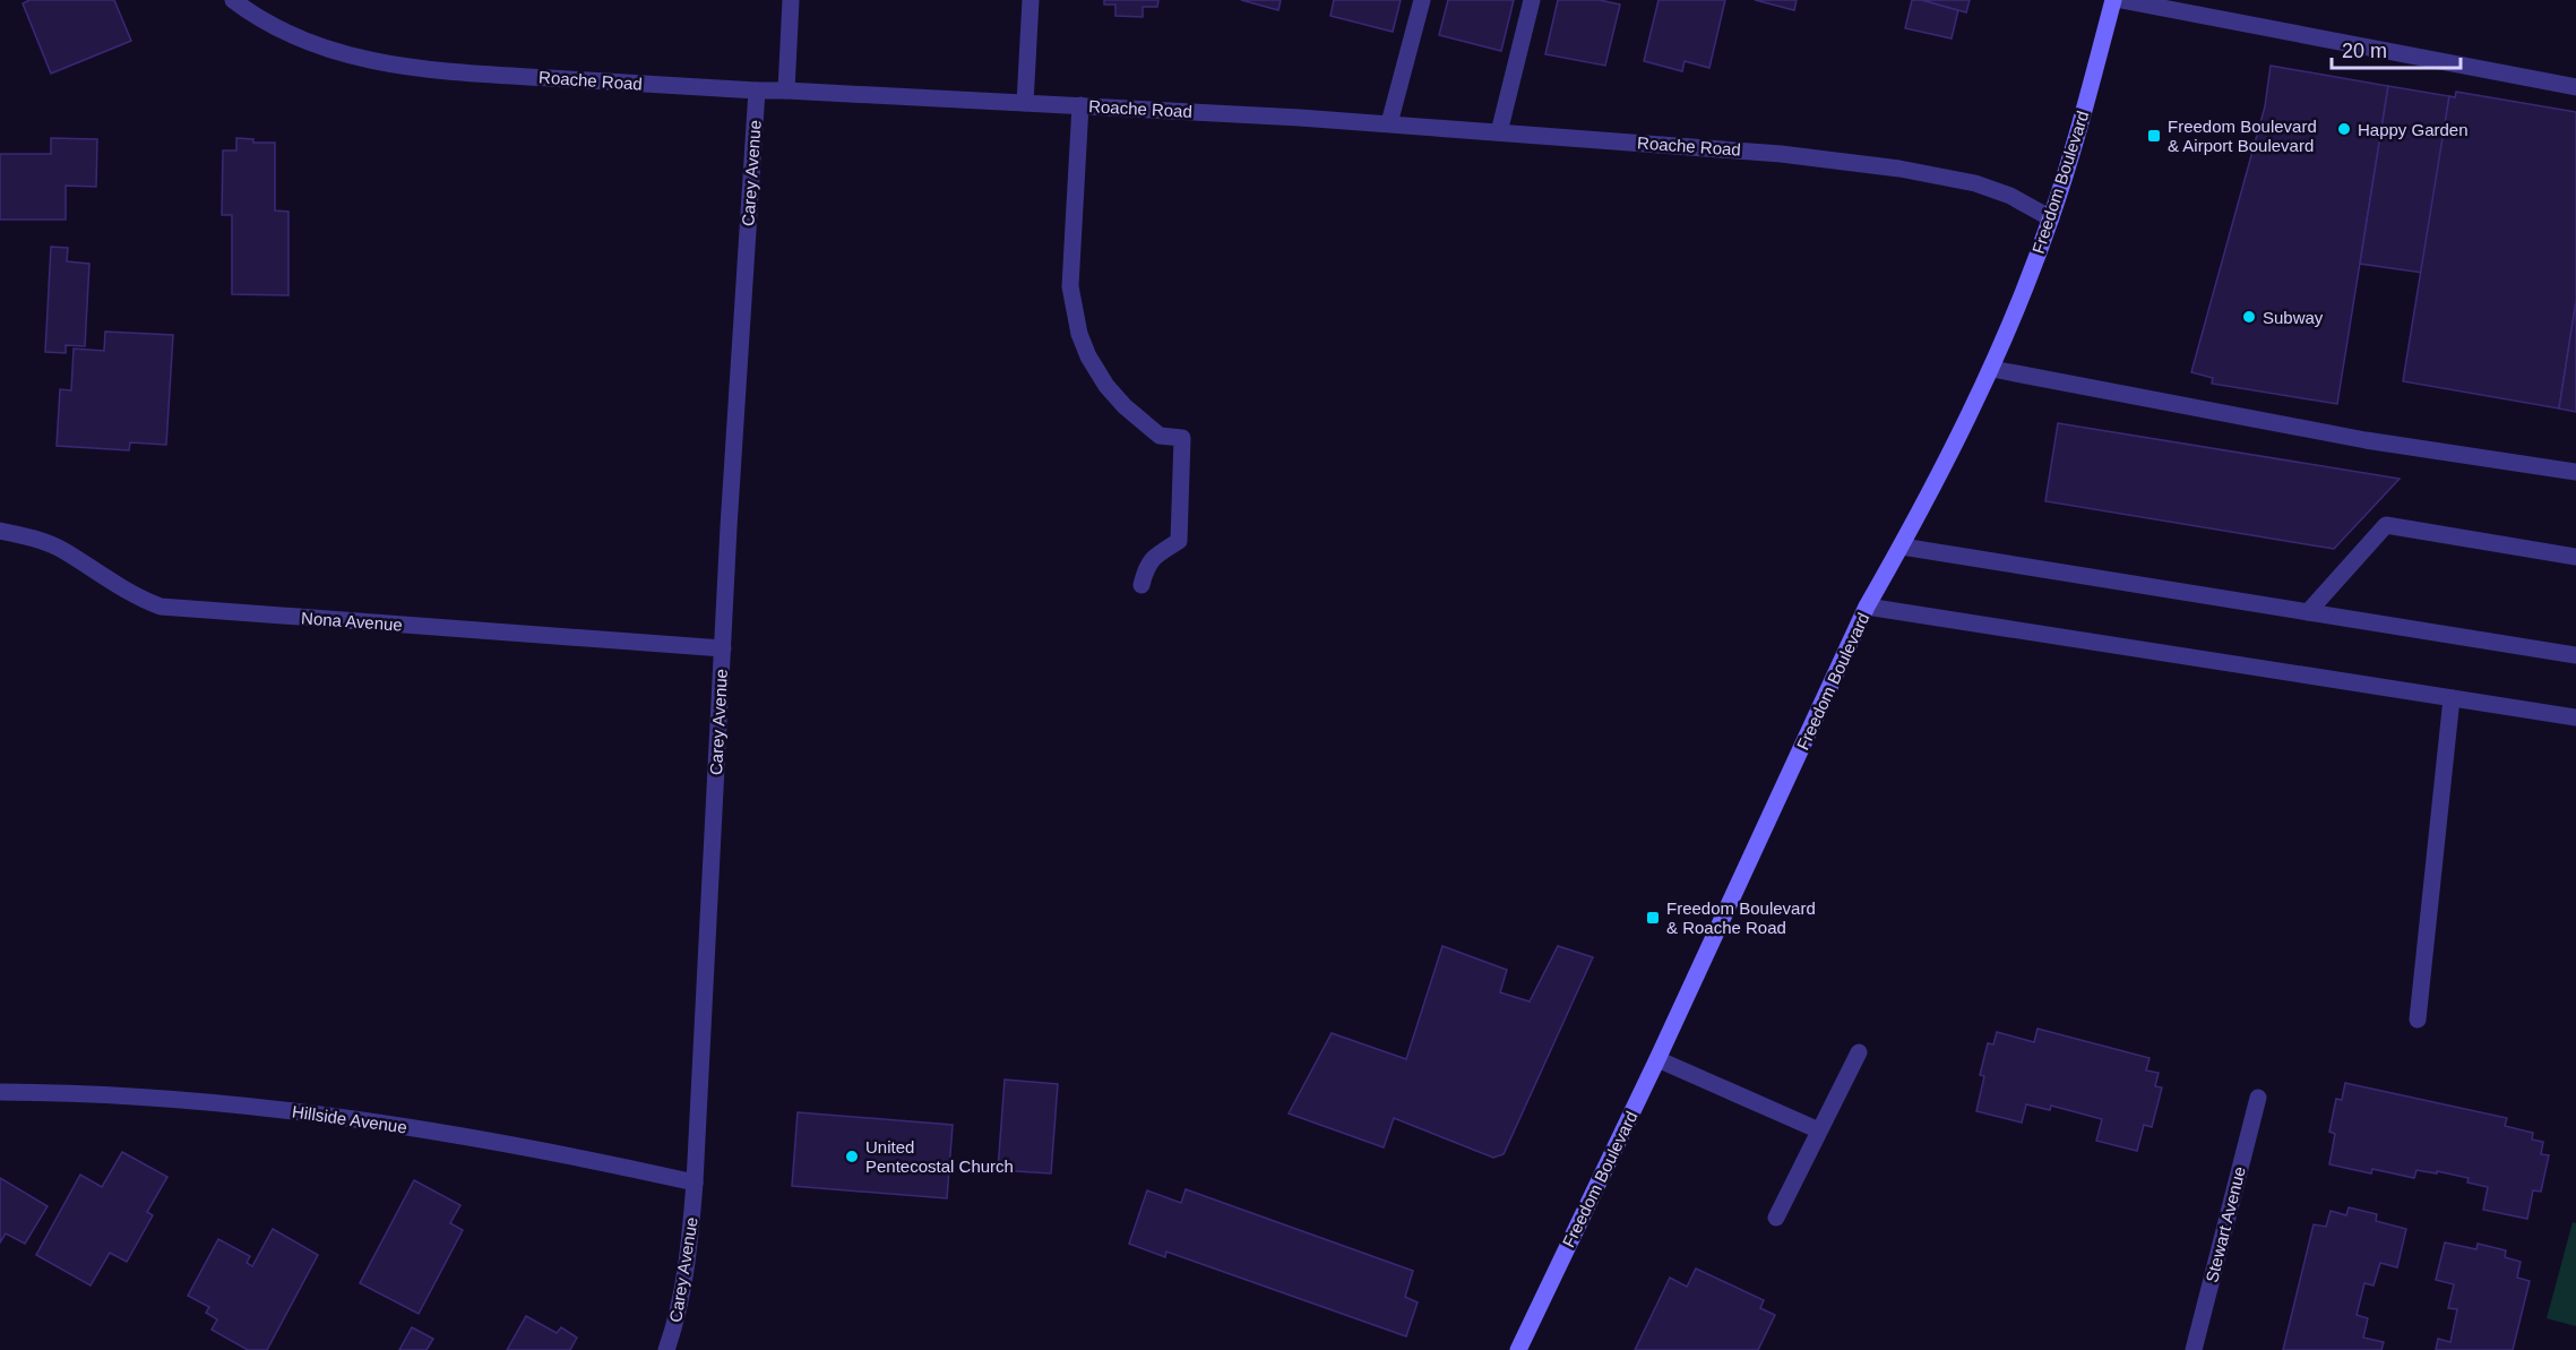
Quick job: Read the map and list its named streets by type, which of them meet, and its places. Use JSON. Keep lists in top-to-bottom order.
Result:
{
  "streets": {
    "main road": ["Freedom Boulevard"],
    "street": [
      "Roache Road",
      "Carey Avenue",
      "Nona Avenue",
      "Hillside Avenue",
      "Stewart Avenue"
    ]
  },
  "crossings": [
    ["Roache Road", "Carey Avenue"],
    ["Roache Road", "Freedom Boulevard"],
    ["Carey Avenue", "Nona Avenue"],
    ["Carey Avenue", "Hillside Avenue"]
  ],
  "places": {
    "other": ["Happy Garden", "Subway", "United Pentecostal Church"],
    "transit": ["Freedom Boulevard & Airport Boulevard", "Freedom Boulevard & Roache Road"]
  },
  "scale_bar": "20 m"
}
